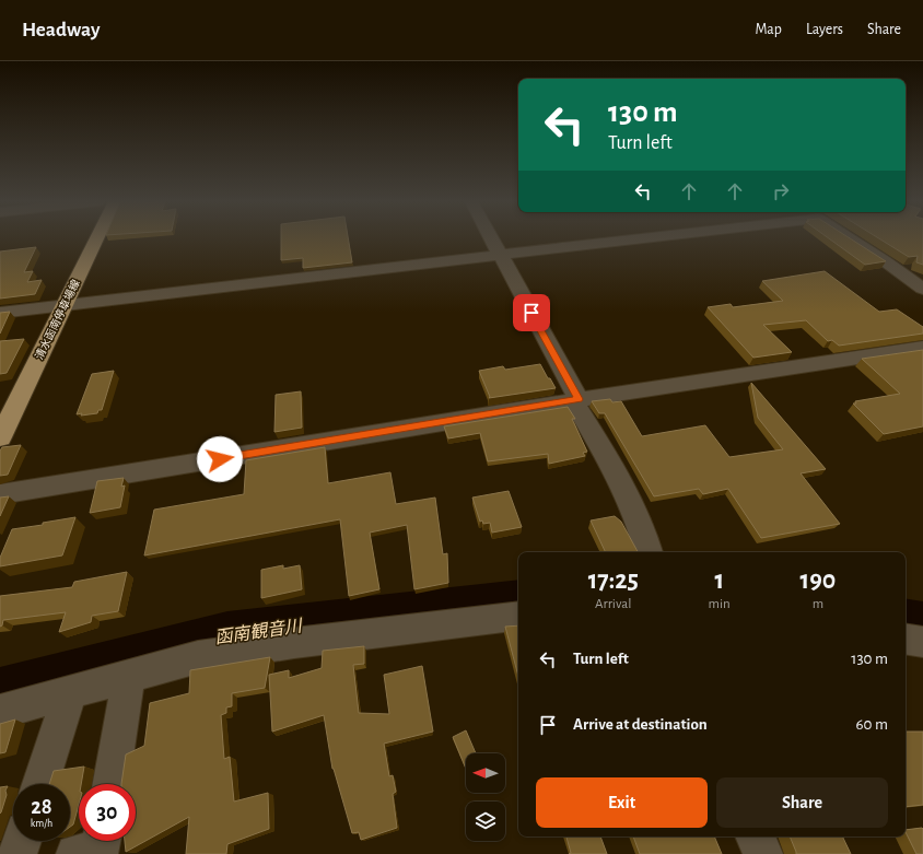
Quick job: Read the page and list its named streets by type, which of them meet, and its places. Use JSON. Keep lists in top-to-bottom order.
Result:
{
  "streets": {
    "main road": ["清水函南停車場線"]
  },
  "water": ["函南観音川"],
  "north": "left",
  "page": {
    "header": "Headway",
    "nav": ["Map", "Layers", "Share"],
    "turn": ["130 m", "Turn left"],
    "eta": [
      "17:25",
      "Arrival",
      "1",
      "min",
      "190",
      "m"
    ],
    "list": [
      {
        "name": "Turn left",
        "value": "130 m"
      },
      {
        "name": "Arrive at destination",
        "value": "60 m"
      }
    ],
    "buttons": ["Exit", "Share"],
    "speed": "28 km/h",
    "limit": "30"
  }
}
